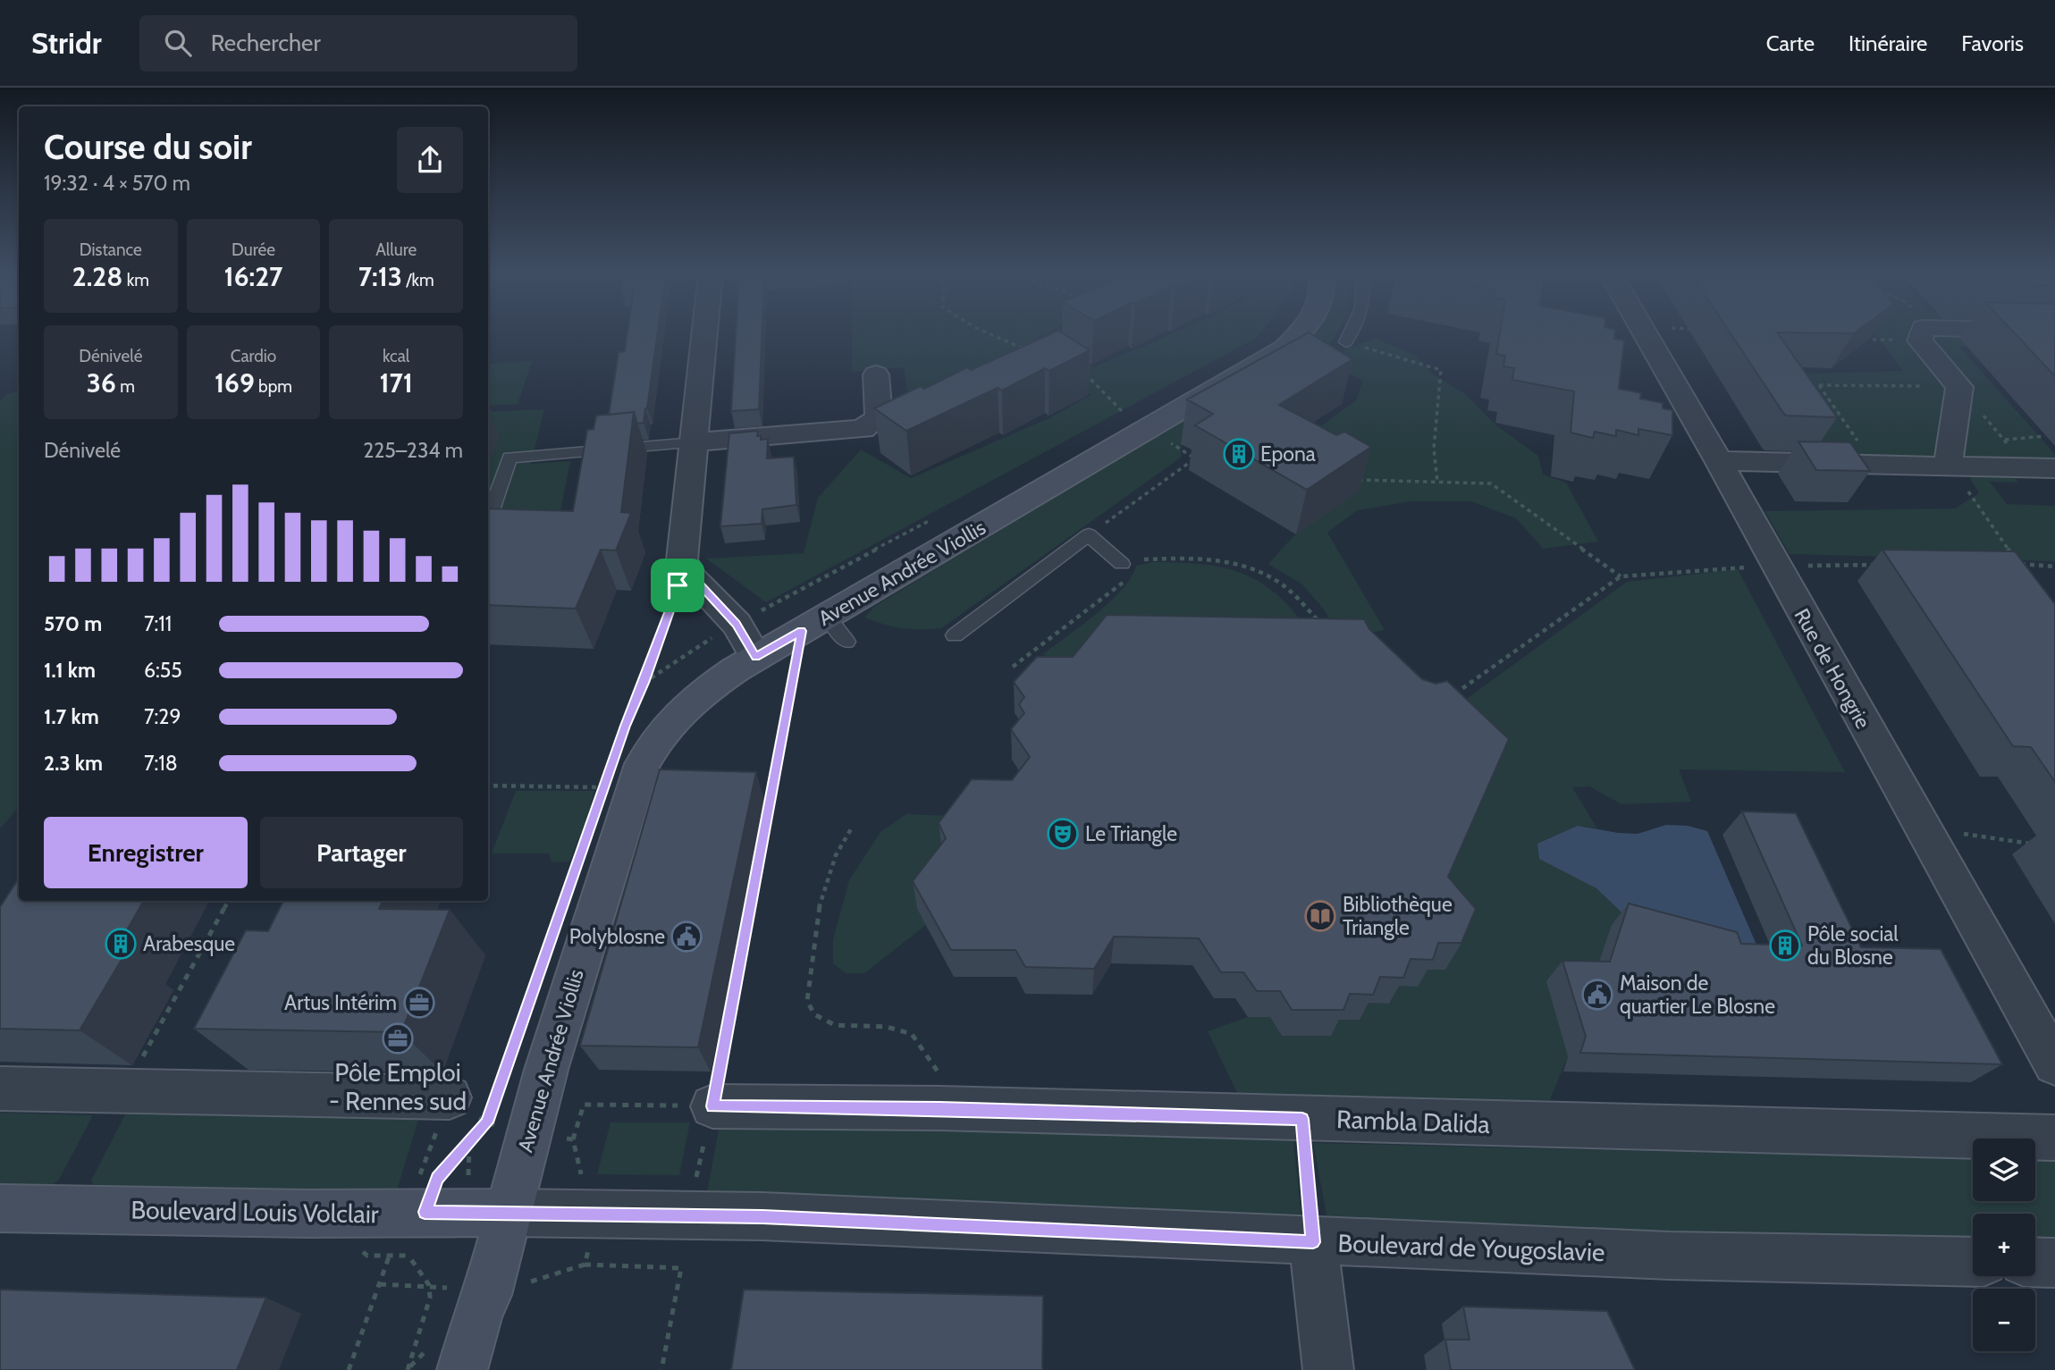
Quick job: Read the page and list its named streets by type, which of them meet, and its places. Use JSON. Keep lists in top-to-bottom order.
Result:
{
  "streets": {
    "main road": ["Avenue Andrée Viollis", "Boulevard Louis Volclair"],
    "street": ["Rue de Hongrie", "Rambla Dalida", "Boulevard de Yougoslavie"]
  },
  "crossings": [
    ["Avenue Andrée Viollis", "Boulevard Louis Volclair"],
    ["Avenue Andrée Viollis", "Boulevard de Yougoslavie"],
    ["Boulevard Louis Volclair", "Boulevard de Yougoslavie"]
  ],
  "places": {
    "building": ["Epona", "Arabesque", "Pôle social du Blosne"],
    "theatre": ["Le Triangle"],
    "library": ["Bibliothèque Triangle"],
    "public building": ["Polyblosne", "Maison de quartier Le Blosne"],
    "office": ["Artus Intérim", "Pôle Emploi - Rennes sud"]
  },
  "page": {
    "header": "Stridr",
    "search": "Rechercher",
    "nav": ["Carte", "Itinéraire", "Favoris"],
    "heading": ["Course du soir", "19:32 · 4 × 570 m"],
    "stats": [
      ["Distance", "2.28 km"],
      ["Durée", "16:27"],
      ["Allure", "7:13 /km"],
      ["Dénivelé", "36 m"],
      ["Cardio", "169 bpm"],
      ["kcal", "171"]
    ],
    "chart": ["Dénivelé", "225–234 m"],
    "list": [
      {
        "name": "570 m",
        "note": "7:11"
      },
      {
        "name": "1.1 km",
        "note": "6:55"
      },
      {
        "name": "1.7 km",
        "note": "7:29"
      },
      {
        "name": "2.3 km",
        "note": "7:18"
      }
    ],
    "buttons": ["Enregistrer", "Partager"],
    "map_buttons": ["+", "−"]
  }
}
